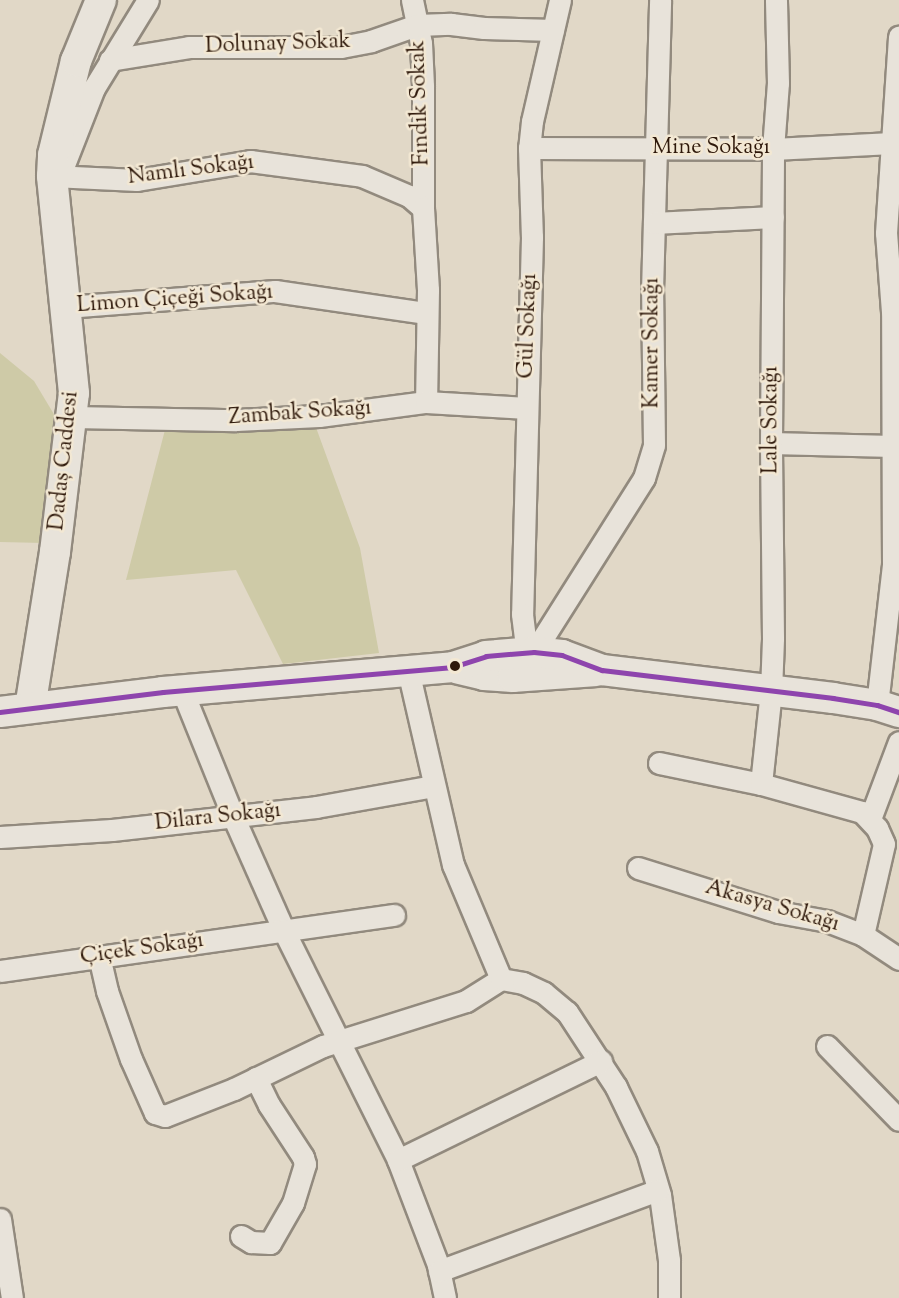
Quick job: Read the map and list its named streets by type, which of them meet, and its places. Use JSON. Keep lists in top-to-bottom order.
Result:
{
  "streets": {
    "main road": ["Dadaş Caddesi"],
    "street": [
      "Dolunay Sokak",
      "Fındık Sokak",
      "Mine Sokağı",
      "Namlı Sokağı",
      "Limon Çiçeği Sokağı",
      "Gül Sokağı",
      "Kamer Sokağı",
      "Zambak Sokağı",
      "Lale Sokağı",
      "Dilara Sokağı",
      "Akasya Sokağı",
      "Çiçek Sokağı"
    ]
  },
  "crossings": [
    ["Dolunay Sokak", "Fındık Sokak"],
    ["Dolunay Sokak", "Gül Sokağı"],
    ["Dolunay Sokak", "Dadaş Caddesi"],
    ["Fındık Sokak", "Namlı Sokağı"],
    ["Mine Sokağı", "Gül Sokağı"],
    ["Mine Sokağı", "Kamer Sokağı"],
    ["Mine Sokağı", "Lale Sokağı"],
    ["Namlı Sokağı", "Dadaş Caddesi"],
    ["Limon Çiçeği Sokağı", "Dadaş Caddesi"],
    ["Gül Sokağı", "Kamer Sokağı"],
    ["Gül Sokağı", "Zambak Sokağı"],
    ["Zambak Sokağı", "Dadaş Caddesi"]
  ]
}
